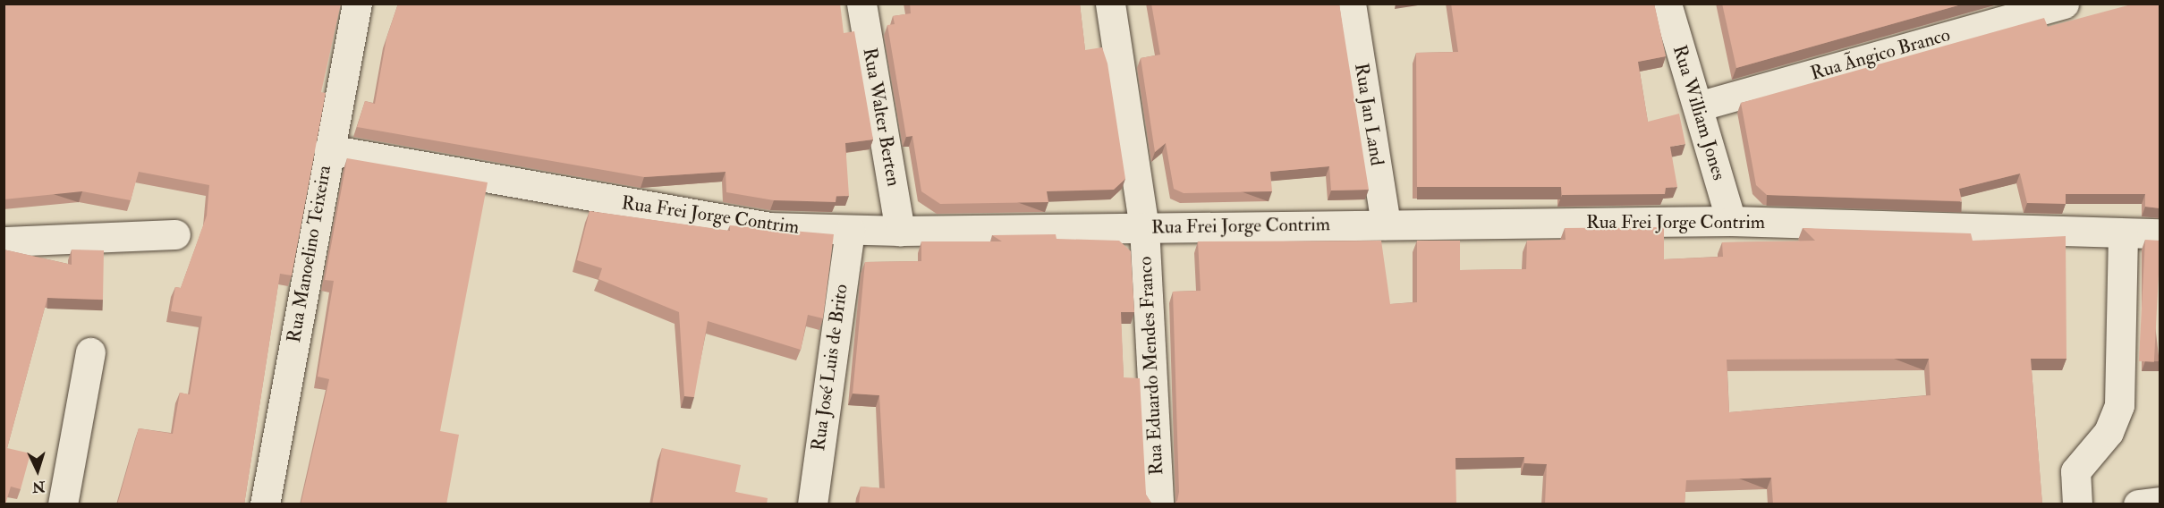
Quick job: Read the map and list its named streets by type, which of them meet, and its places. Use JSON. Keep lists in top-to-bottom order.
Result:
{
  "streets": {
    "street": [
      "Rua Ãngico Branco",
      "Rua William Jones",
      "Rua Jan Land",
      "Rua Walter Berten",
      "Rua Frei Jorge Contrim",
      "Rua Manoelino Teixeira",
      "Rua Eduardo Mendes Franco",
      "Rua José Luis de Brito"
    ]
  },
  "crossings": [
    ["Rua Ãngico Branco", "Rua William Jones"],
    ["Rua William Jones", "Rua Frei Jorge Contrim"],
    ["Rua Jan Land", "Rua Frei Jorge Contrim"],
    ["Rua Walter Berten", "Rua Frei Jorge Contrim"],
    ["Rua Frei Jorge Contrim", "Rua Manoelino Teixeira"],
    ["Rua Frei Jorge Contrim", "Rua Eduardo Mendes Franco"],
    ["Rua Frei Jorge Contrim", "Rua José Luis de Brito"]
  ],
  "north": "bottom"
}
